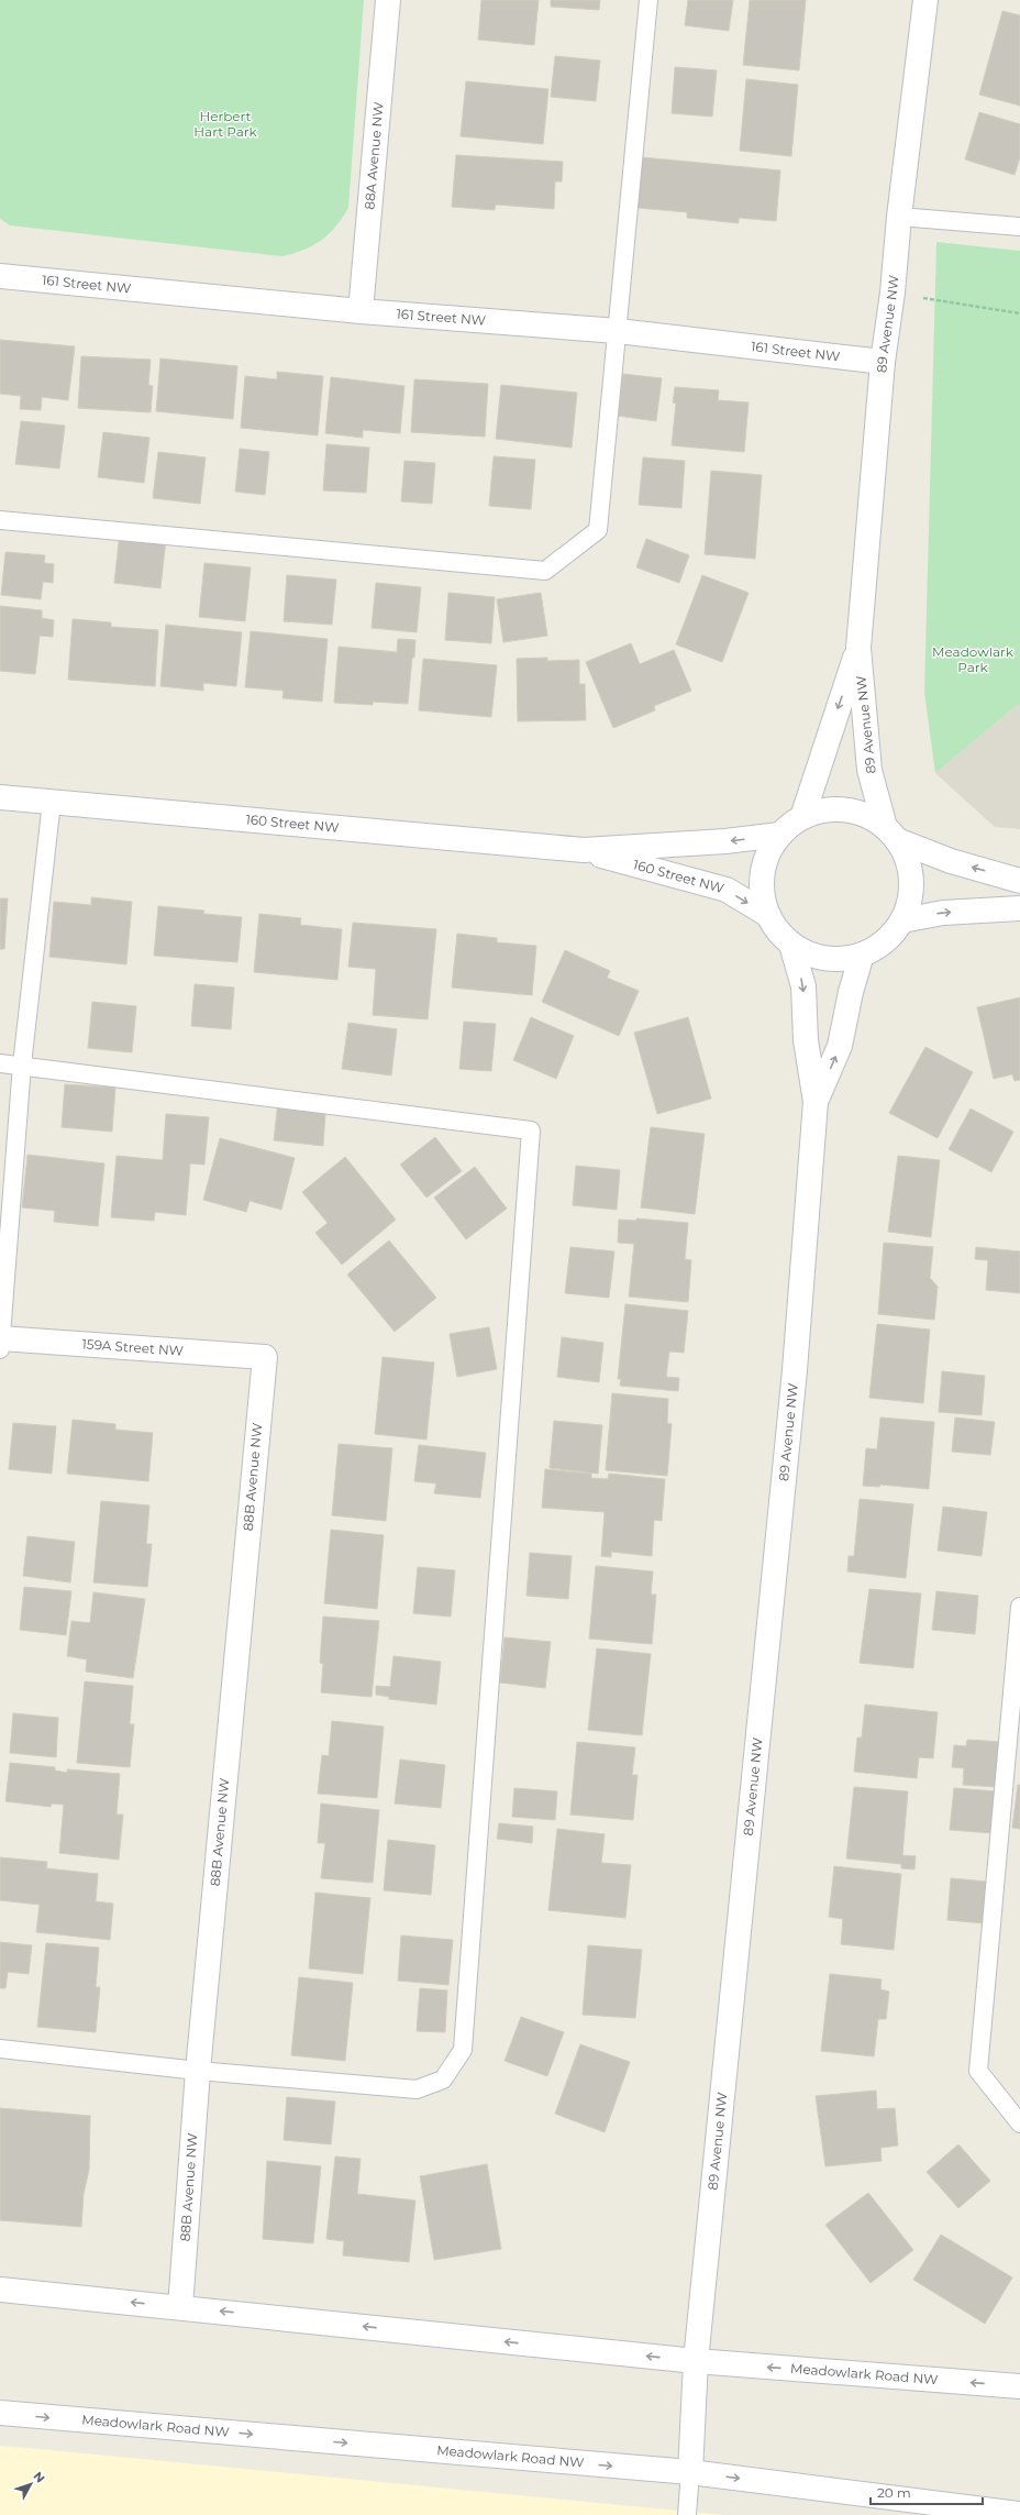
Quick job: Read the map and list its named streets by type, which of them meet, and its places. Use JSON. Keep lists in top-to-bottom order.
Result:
{
  "streets": {
    "street": [
      "88A Avenue NW",
      "161 Street NW",
      "89 Avenue NW",
      "160 Street NW",
      "159A Street NW",
      "88B Avenue NW",
      "Meadowlark Road NW"
    ]
  },
  "crossings": [
    ["88A Avenue NW", "161 Street NW"],
    ["161 Street NW", "89 Avenue NW"],
    ["89 Avenue NW", "160 Street NW"],
    ["89 Avenue NW", "Meadowlark Road NW"],
    ["159A Street NW", "88B Avenue NW"],
    ["88B Avenue NW", "Meadowlark Road NW"]
  ],
  "parks": ["Herbert Hart Park", "Meadowlark Park"],
  "scale_bar": "20 m",
  "north": "top right"
}
